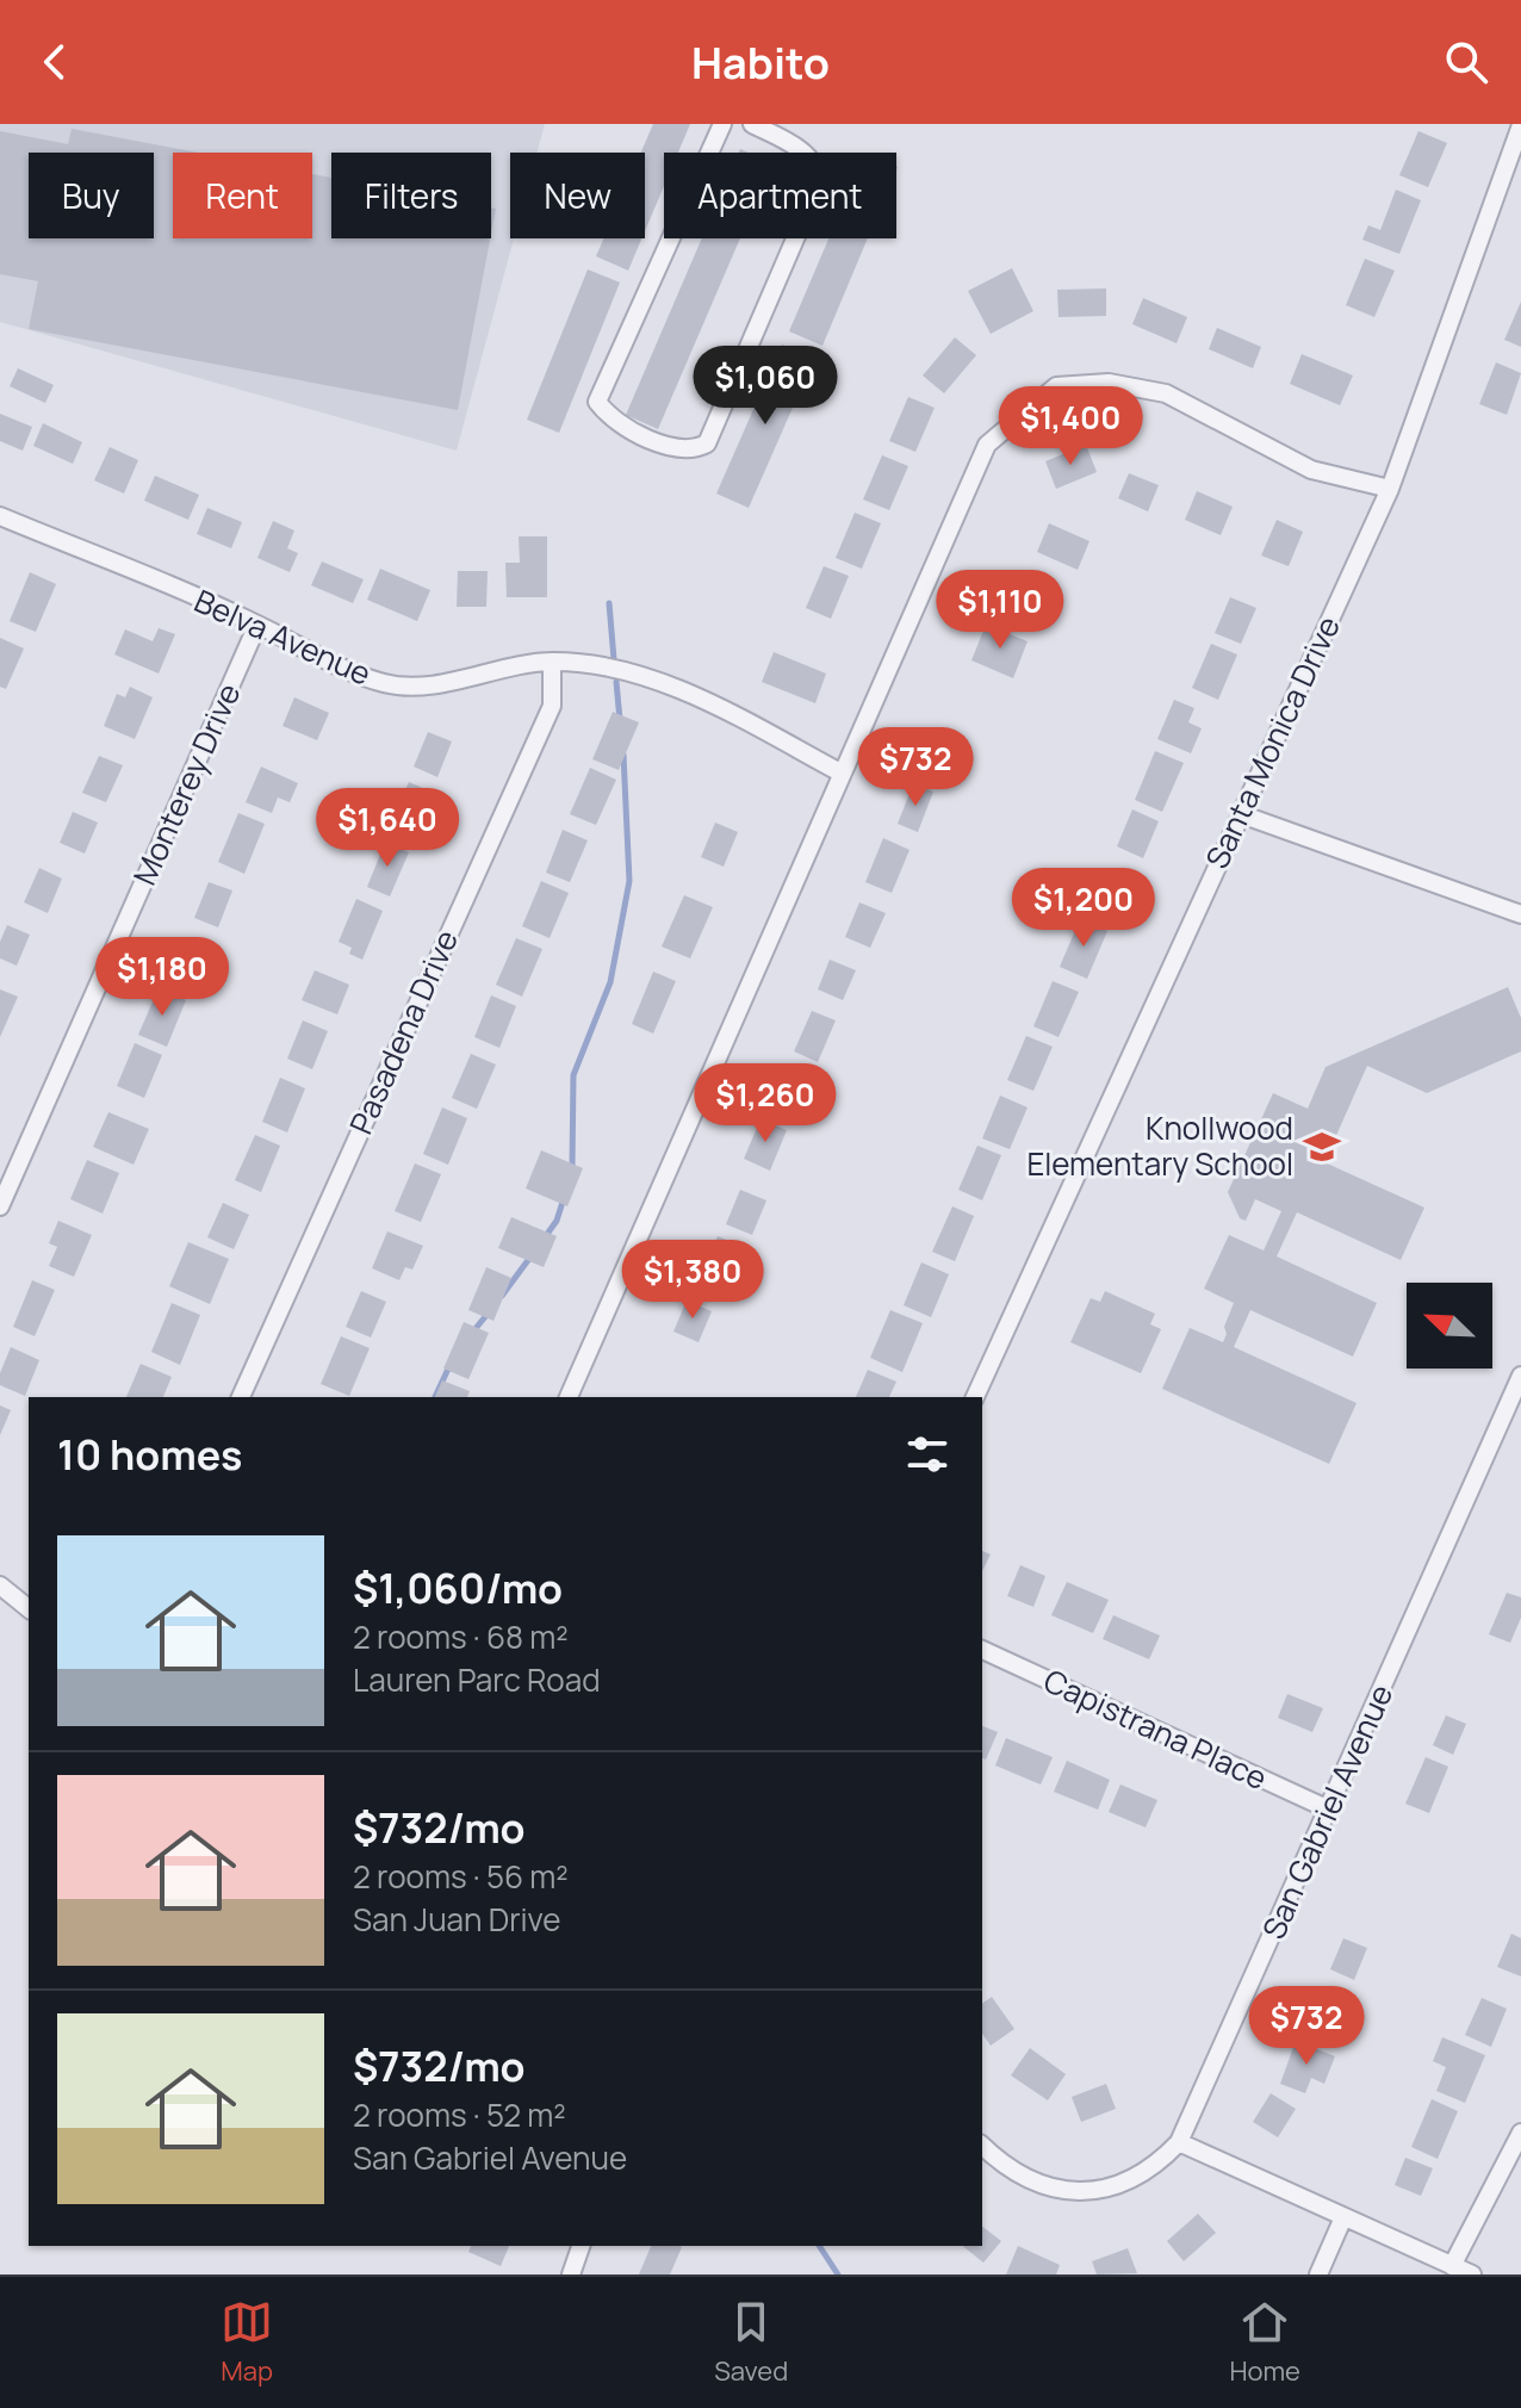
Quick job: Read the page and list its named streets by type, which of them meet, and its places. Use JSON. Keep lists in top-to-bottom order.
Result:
{
  "streets": {
    "street": [
      "Belva Avenue",
      "Santa Monica Drive",
      "Monterey Drive",
      "Pasadena Drive",
      "Capistrana Place",
      "San Gabriel Avenue"
    ]
  },
  "crossings": [
    ["Belva Avenue", "Monterey Drive"],
    ["Belva Avenue", "Pasadena Drive"],
    ["Capistrana Place", "San Gabriel Avenue"]
  ],
  "places": {
    "school or university": ["Knollwood Elementary School"]
  },
  "north": "top left",
  "page": {
    "header": "Habito",
    "chip": [
      "Buy",
      "Rent",
      "Filters",
      "New",
      "Apartment"
    ],
    "price": [
      "$1,060",
      "$1,400",
      "$1,110",
      "$732",
      "$1,640",
      "$1,200",
      "$1,180",
      "$1,260",
      "$1,380",
      "$732"
    ],
    "heading": "10 homes",
    "list": [
      {
        "name": "$1,060/mo",
        "note": "2 rooms · 68 m² · Lauren Parc Road"
      },
      {
        "name": "$732/mo",
        "note": "2 rooms · 56 m² · San Juan Drive"
      },
      {
        "name": "$732/mo",
        "note": "2 rooms · 52 m² · San Gabriel Avenue"
      }
    ],
    "tabs": ["Map", "Saved", "Home"]
  }
}
